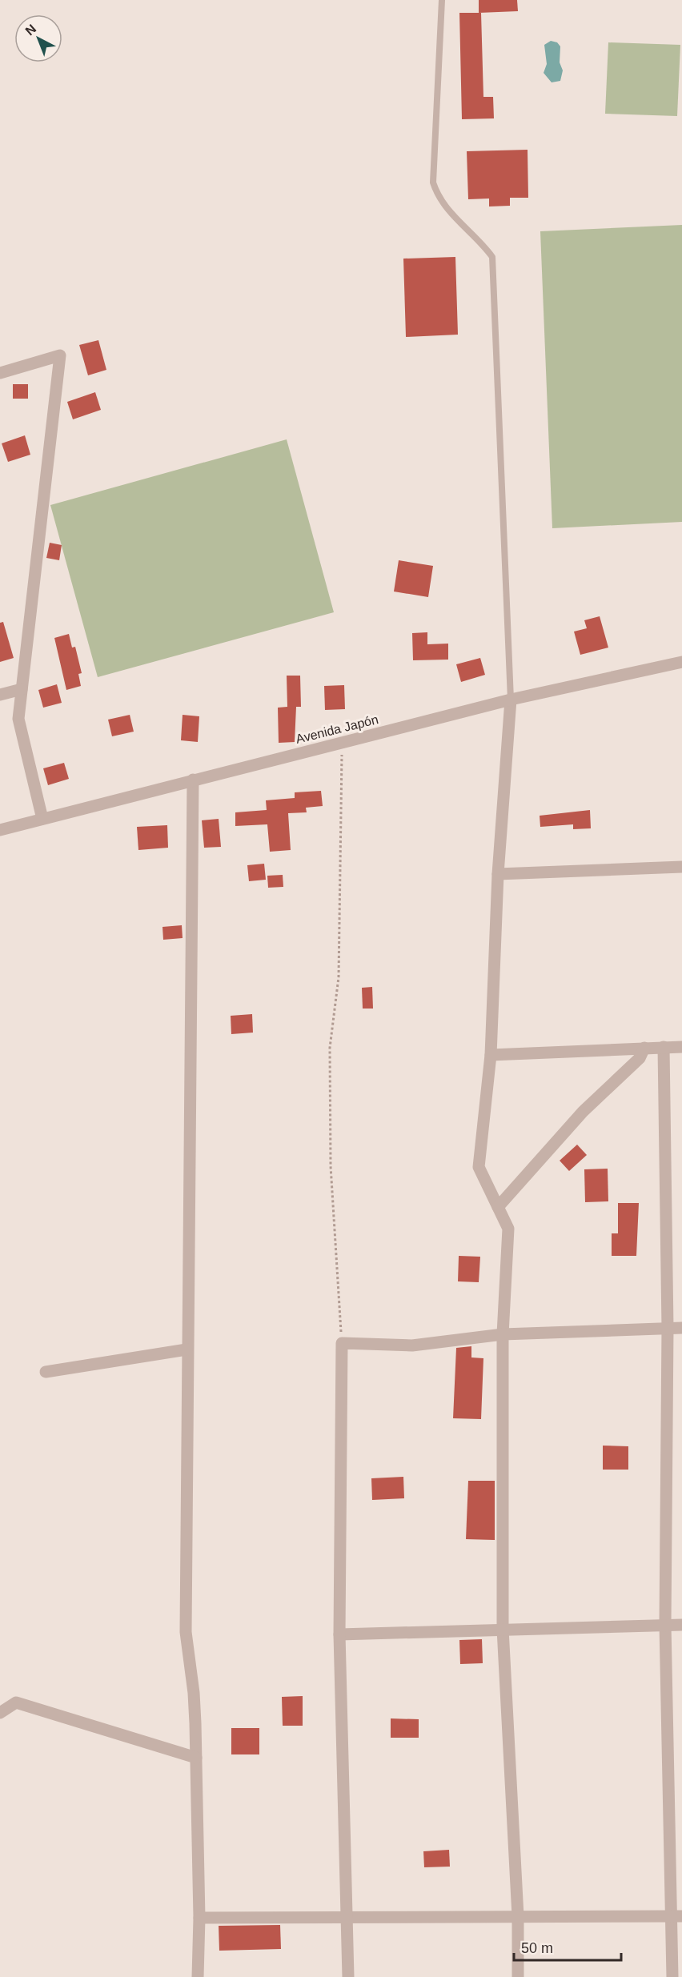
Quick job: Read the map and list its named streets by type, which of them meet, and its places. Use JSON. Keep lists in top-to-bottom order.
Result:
{
  "streets": {
    "street": ["Avenida Japón"]
  },
  "scale_bar": "50 m",
  "north": "top left"
}
